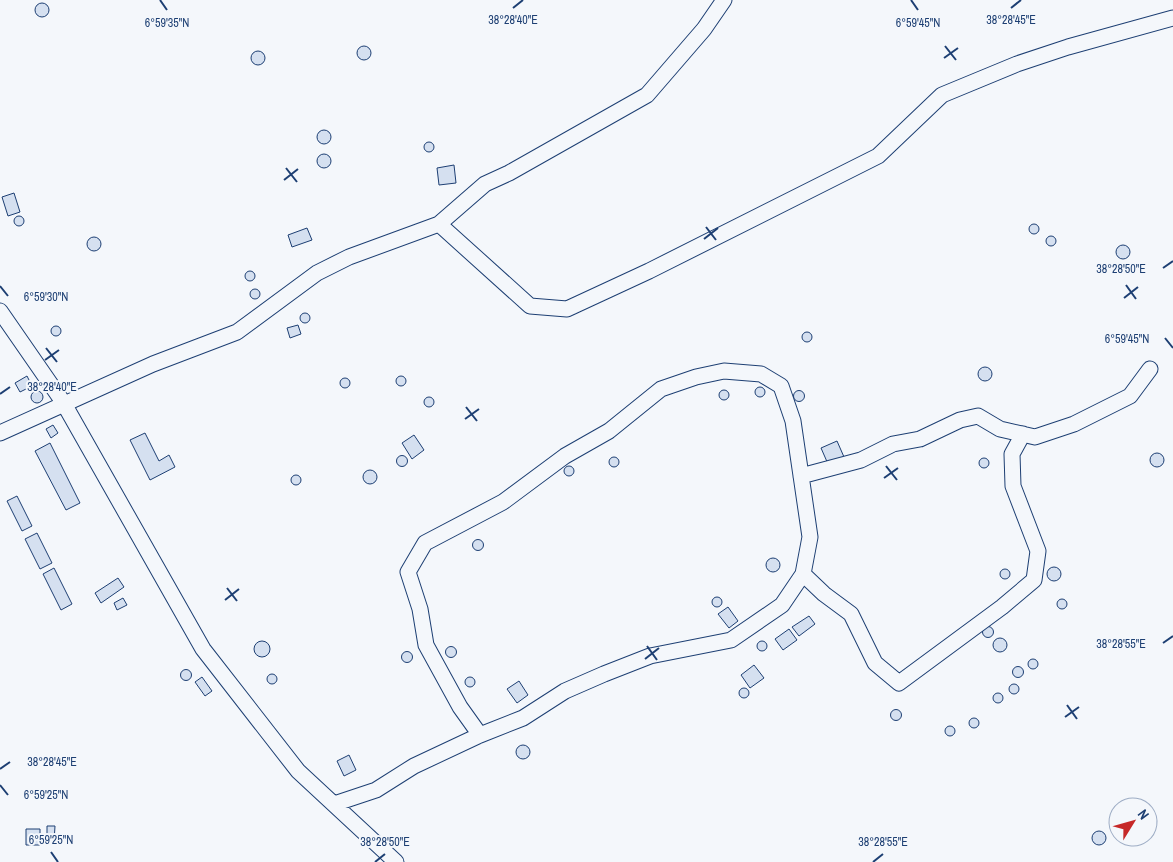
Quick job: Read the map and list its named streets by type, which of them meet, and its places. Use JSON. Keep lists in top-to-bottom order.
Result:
{
  "north": "top right",
  "coordinates": [
    "38°28'40\"E",
    "38°28'45\"E",
    "6°59'35\"N",
    "6°59'45\"N",
    "38°28'50\"E",
    "6°59'30\"N",
    "38°28'55\"E",
    "6°59'25\"N"
  ]
}
